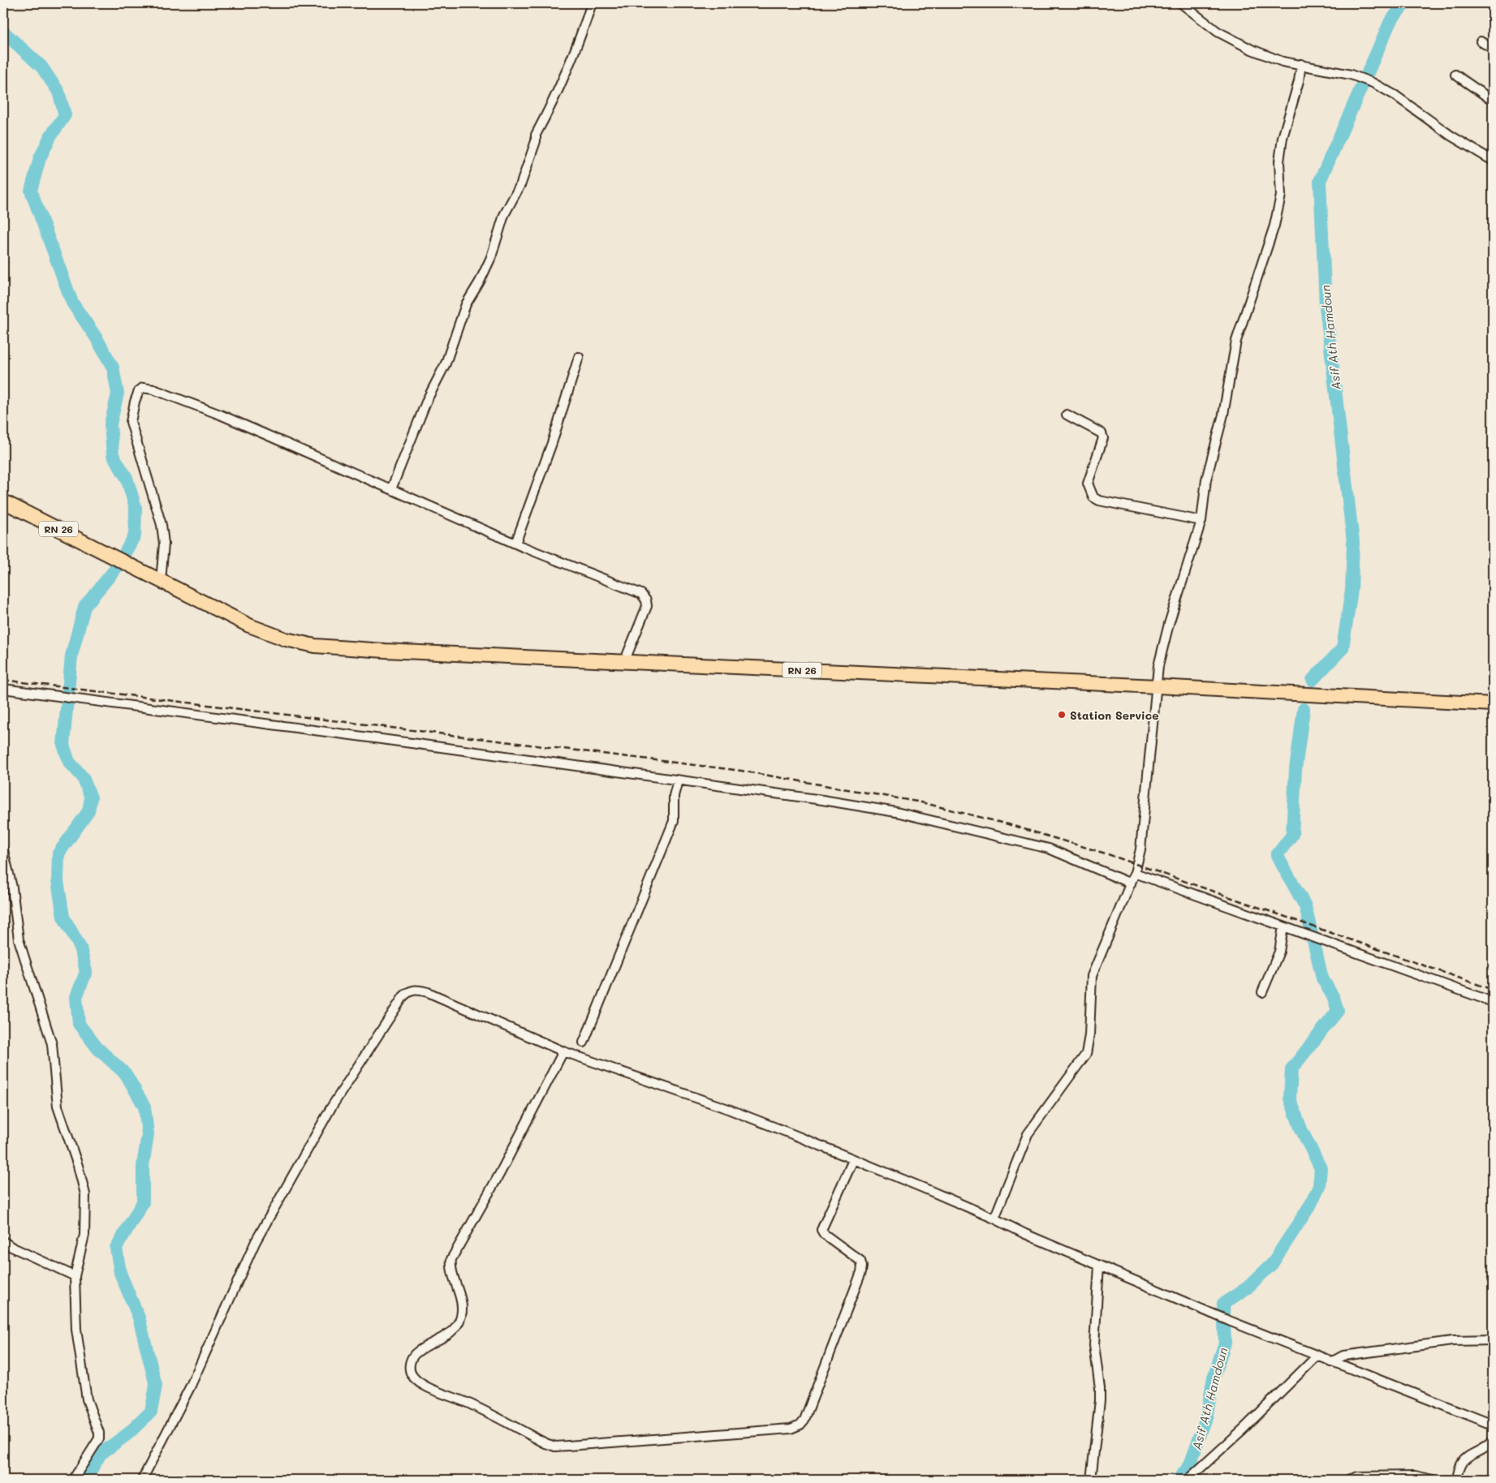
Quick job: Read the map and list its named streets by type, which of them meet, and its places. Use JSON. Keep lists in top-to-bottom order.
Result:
{
  "streets": {
    "main road": ["RN 26"]
  },
  "water": ["Asif Ath Hamdoun"],
  "places": ["Station Service"]
}
